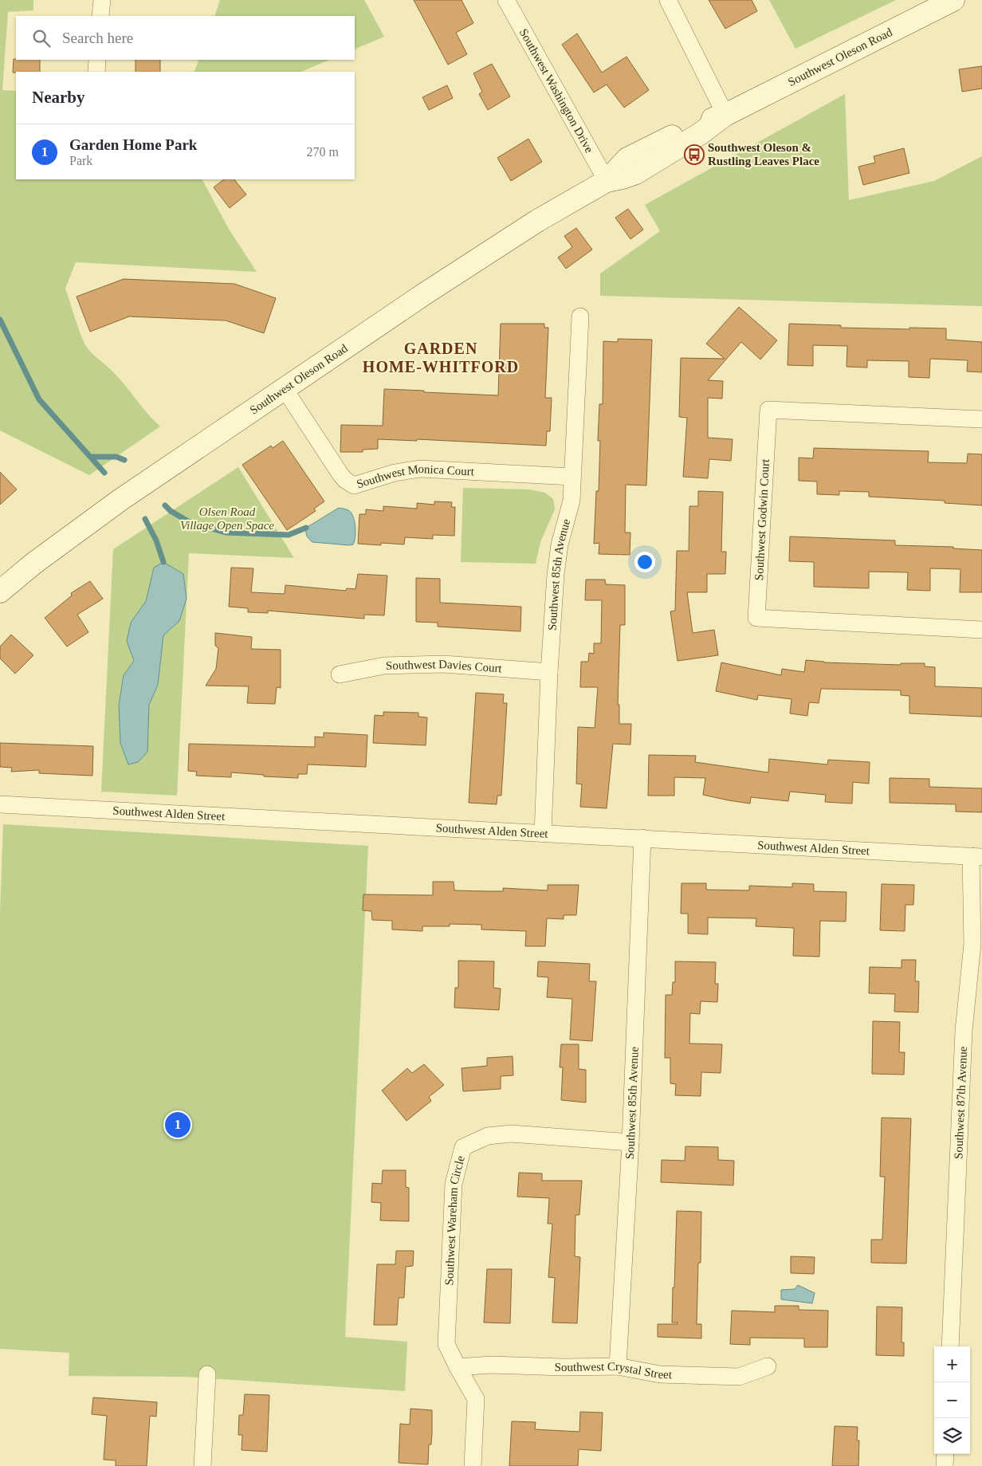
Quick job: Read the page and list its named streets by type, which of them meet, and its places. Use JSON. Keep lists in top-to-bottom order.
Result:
{
  "streets": {
    "main road": ["Southwest Oleson Road"],
    "street": [
      "Southwest Washington Drive",
      "Southwest Monica Court",
      "Southwest Godwin Court",
      "Southwest 85th Avenue",
      "Southwest Davies Court",
      "Southwest Alden Street",
      "Southwest 87th Avenue",
      "Southwest Wareham Circle",
      "Southwest Crystal Street"
    ]
  },
  "crossings": [
    ["Southwest Oleson Road", "Southwest Washington Drive"],
    ["Southwest Oleson Road", "Southwest Monica Court"],
    ["Southwest Monica Court", "Southwest 85th Avenue"],
    ["Southwest 85th Avenue", "Southwest Davies Court"],
    ["Southwest 85th Avenue", "Southwest Alden Street"],
    ["Southwest 85th Avenue", "Southwest Wareham Circle"],
    ["Southwest 85th Avenue", "Southwest Crystal Street"],
    ["Southwest Alden Street", "Southwest 87th Avenue"],
    ["Southwest Wareham Circle", "Southwest Crystal Street"]
  ],
  "districts": ["GARDEN HOME-WHITFORD"],
  "parks": ["Olsen Road Village Open Space"],
  "places": {
    "bus stop": ["Southwest Oleson & Rustling Leaves Place"]
  },
  "page": {
    "search": "Search here",
    "heading": "Nearby",
    "list": [
      {
        "mark": "1",
        "name": "Garden Home Park",
        "note": "Park",
        "value": "270 m"
      }
    ],
    "pins": "1",
    "map_buttons": ["+", "−"]
  }
}
